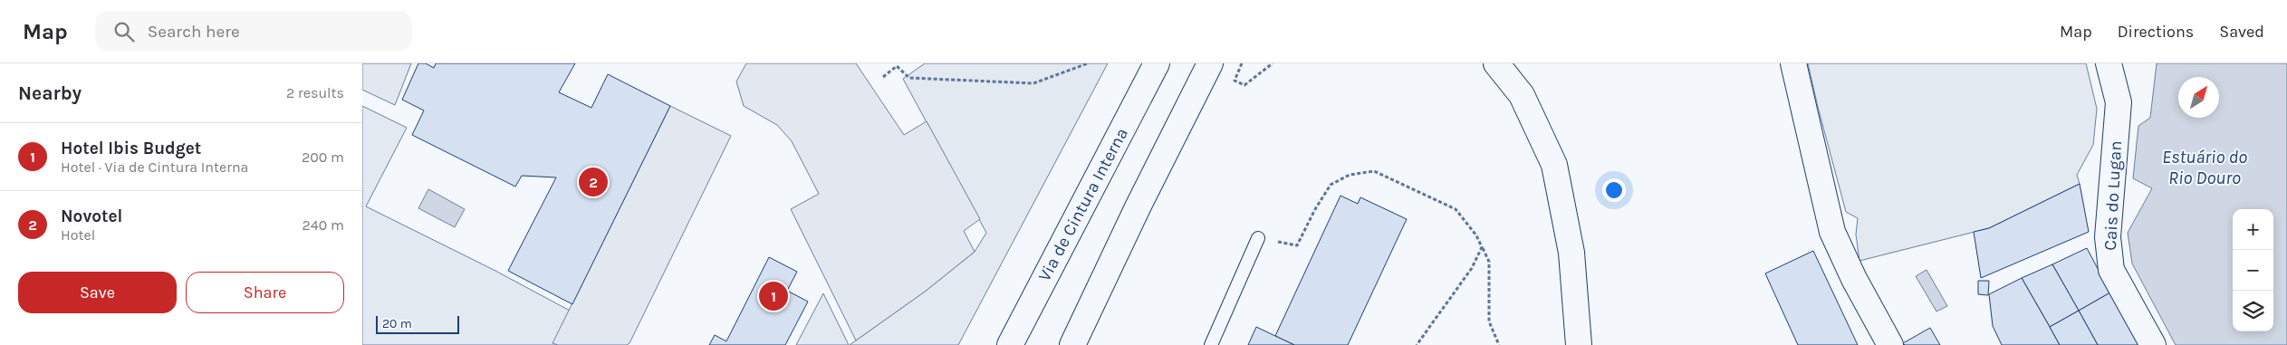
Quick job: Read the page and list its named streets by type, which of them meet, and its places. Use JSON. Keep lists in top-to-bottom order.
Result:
{
  "streets": {
    "main road": ["Cais do Lugan", "Via de Cintura Interna"]
  },
  "water": ["Estuário do Rio Douro"],
  "scale_bar": "20 m",
  "north": "top right",
  "page": {
    "header": "Map",
    "search": "Search here",
    "nav": ["Map", "Directions", "Saved"],
    "heading": ["Nearby", "2 results"],
    "list": [
      {
        "mark": "1",
        "name": "Hotel Ibis Budget",
        "note": "Hotel · Via de Cintura Interna",
        "value": "200 m"
      },
      {
        "mark": "2",
        "name": "Novotel",
        "note": "Hotel",
        "value": "240 m"
      }
    ],
    "pins": ["2", "1"],
    "map_buttons": ["+", "−"],
    "buttons": ["Save", "Share"],
    "scale": "20 m"
  }
}
